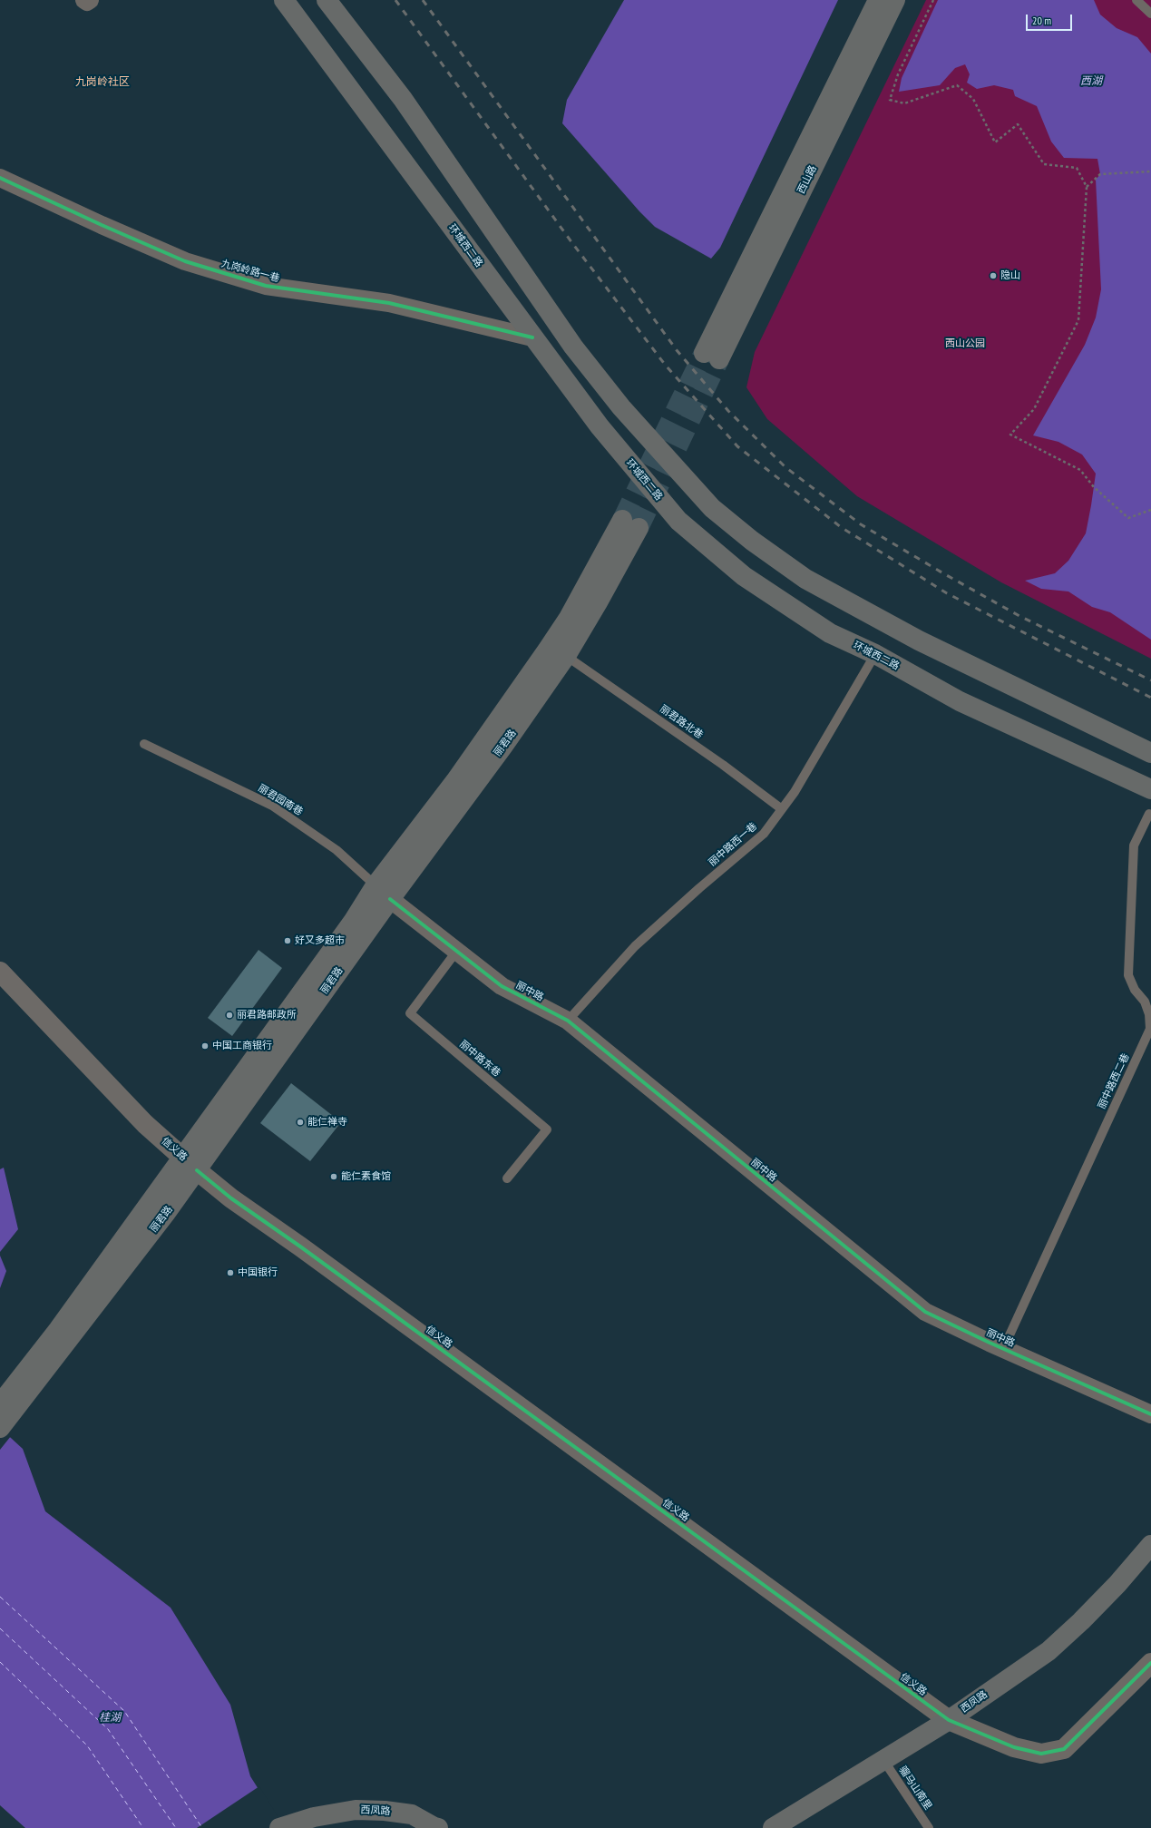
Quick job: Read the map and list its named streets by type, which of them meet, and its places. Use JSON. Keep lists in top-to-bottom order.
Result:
{
  "streets": {
    "main road": [
      "西山路",
      "环城西二路",
      "丽君路",
      "信义路",
      "西凤路"
    ],
    "street": ["九岗岭路一巷", "丽中路"],
    "lane": [
      "丽君路北巷",
      "丽君园南巷",
      "丽中路西一巷",
      "丽中路东巷",
      "丽中路西二巷",
      "骝马山南里"
    ]
  },
  "crossings": [
    ["环城西二路", "九岗岭路一巷"],
    ["环城西二路", "丽中路西一巷"],
    ["丽君路北巷", "丽君路"],
    ["丽君路北巷", "丽中路西一巷"],
    ["丽君路", "丽君园南巷"],
    ["丽君路", "丽中路"],
    ["丽君路", "信义路"],
    ["丽君园南巷", "丽中路"],
    ["丽中路西一巷", "丽中路"],
    ["丽中路", "丽中路东巷"],
    ["丽中路", "丽中路西二巷"],
    ["信义路", "西凤路"],
    ["西凤路", "骝马山南里"]
  ],
  "districts": ["九岗岭社区"],
  "water": ["西湖", "桂湖"],
  "parks": ["西山公园"],
  "places": [
    "隐山",
    "好又多超市",
    "丽君路邮政所",
    "中国工商银行",
    "能仁禅寺",
    "能仁素食馆",
    "中国银行"
  ],
  "scale_bar": "20 m"
}
